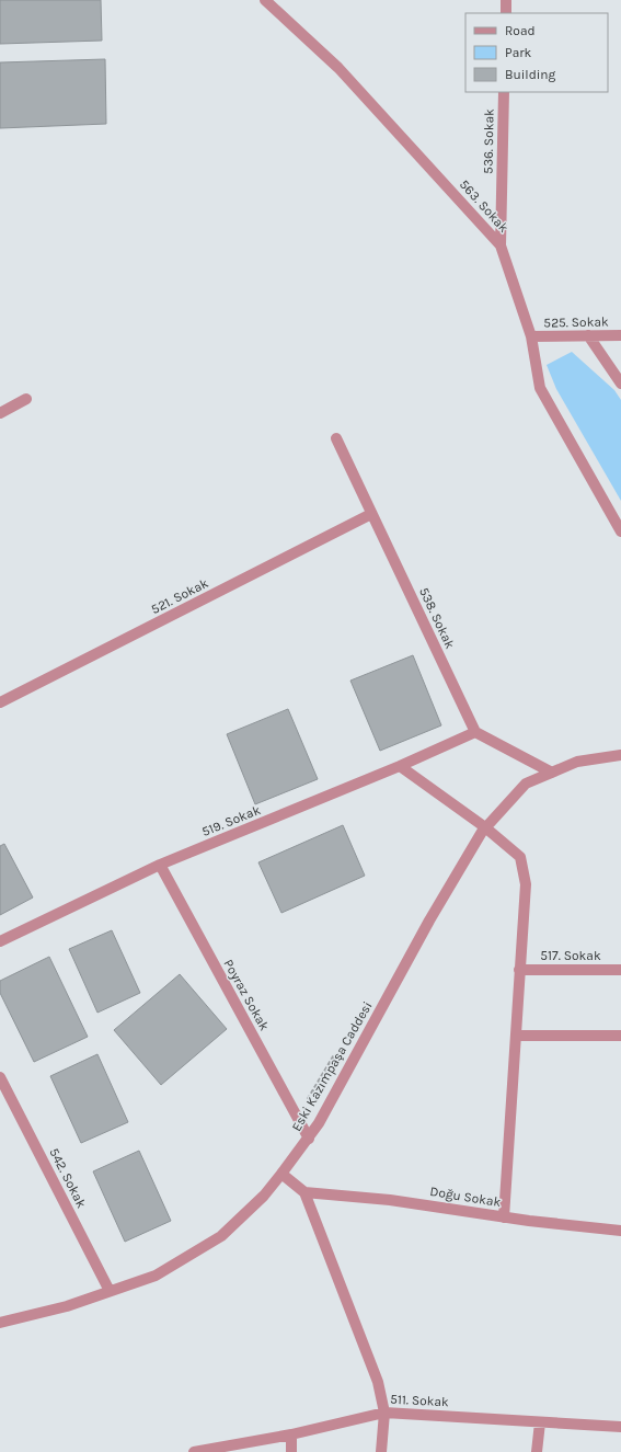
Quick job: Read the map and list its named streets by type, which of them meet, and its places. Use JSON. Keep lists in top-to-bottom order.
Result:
{
  "streets": {
    "street": [
      "536. Sokak",
      "563. Sokak",
      "525. Sokak",
      "521. Sokak",
      "538. Sokak",
      "519. Sokak",
      "517. Sokak",
      "Poyraz Sokak",
      "Eski Kazımpaşa Caddesi",
      "542. Sokak",
      "Doğu Sokak",
      "511. Sokak"
    ]
  },
  "crossings": [
    ["536. Sokak", "563. Sokak"],
    ["563. Sokak", "525. Sokak"],
    ["521. Sokak", "538. Sokak"],
    ["538. Sokak", "519. Sokak"],
    ["519. Sokak", "Poyraz Sokak"],
    ["Poyraz Sokak", "Eski Kazımpaşa Caddesi"],
    ["Eski Kazımpaşa Caddesi", "542. Sokak"]
  ],
  "legend": ["Road", "Park", "Building"]
}
